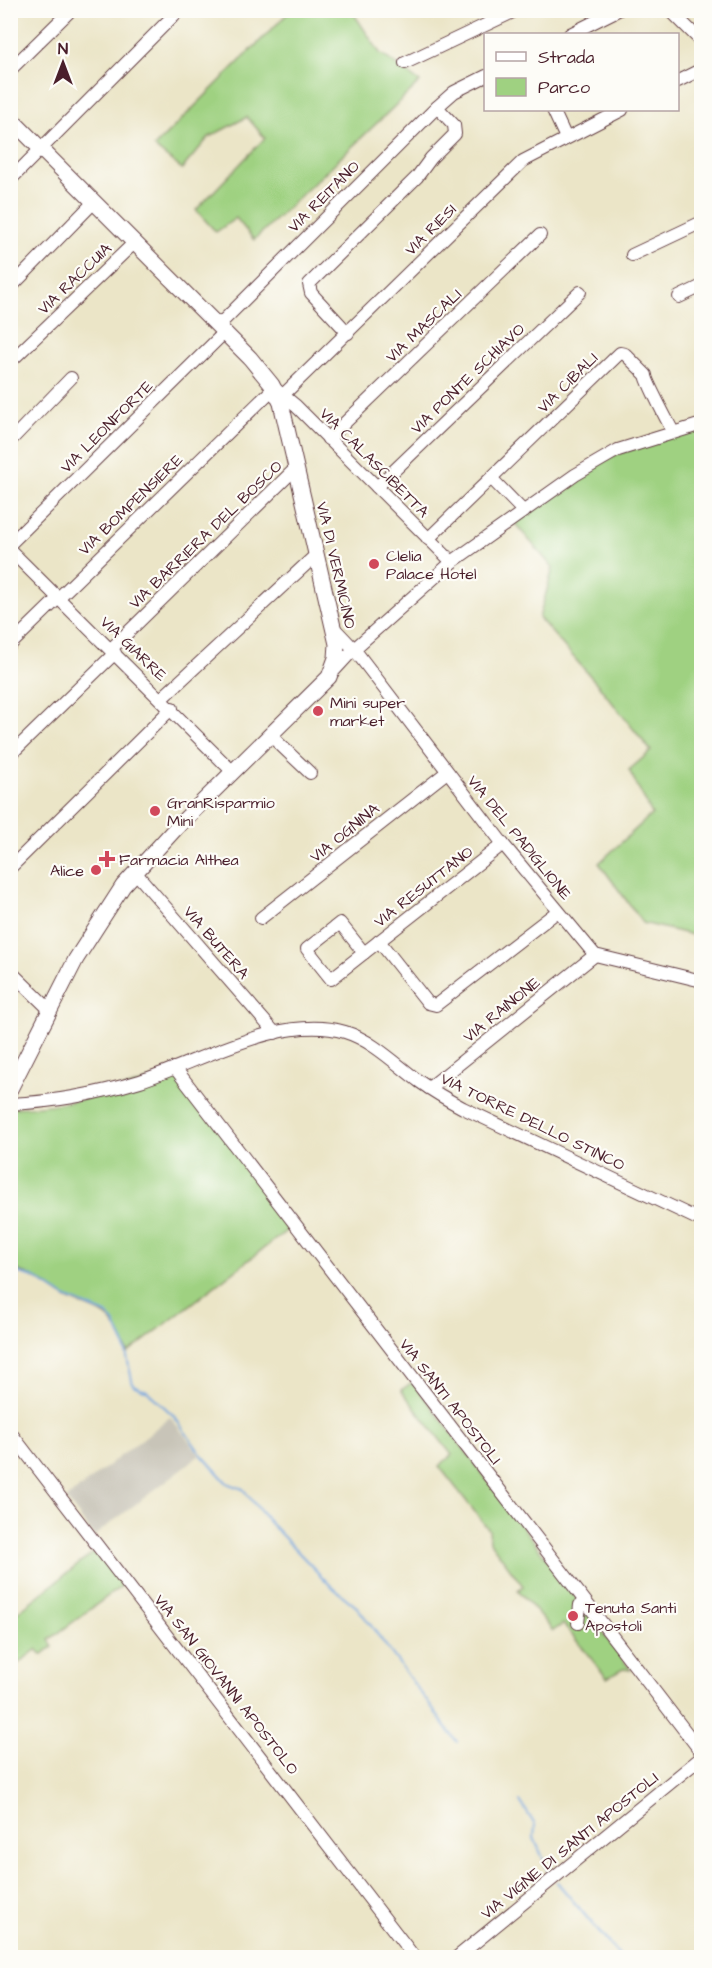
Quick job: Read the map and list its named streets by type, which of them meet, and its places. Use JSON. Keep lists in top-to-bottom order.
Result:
{
  "streets": {
    "main road": ["VIA DI VERMICINO"],
    "street": [
      "VIA REITANO",
      "VIA RIESI",
      "VIA RACCUIA",
      "VIA MASCALI",
      "VIA PONTE SCHIAVO",
      "VIA CIBALI",
      "VIA LEONFORTE",
      "VIA CALASCIBETTA",
      "VIA BOMPENSIERE",
      "VIA BARRIERA DEL BOSCO",
      "VIA GIARRE",
      "VIA OGNINA",
      "VIA DEL PADIGLIONE",
      "VIA RESUTTANO",
      "VIA BUTERA",
      "VIA RAINONE",
      "VIA TORRE DELLO STINCO",
      "VIA SANTI APOSTOLI",
      "VIA SAN GIOVANNI APOSTOLO",
      "VIA VIGNE DI SANTI APOSTOLI"
    ]
  },
  "crossings": [
    ["VIA REITANO", "VIA LEONFORTE"],
    ["VIA REITANO", "VIA DI VERMICINO"],
    ["VIA RIESI", "VIA CALASCIBETTA"],
    ["VIA RIESI", "VIA BOMPENSIERE"],
    ["VIA RIESI", "VIA DI VERMICINO"],
    ["VIA RACCUIA", "VIA DI VERMICINO"],
    ["VIA MASCALI", "VIA CALASCIBETTA"],
    ["VIA PONTE SCHIAVO", "VIA CALASCIBETTA"],
    ["VIA CIBALI", "VIA CALASCIBETTA"],
    ["VIA LEONFORTE", "VIA DI VERMICINO"],
    ["VIA CALASCIBETTA", "VIA BOMPENSIERE"],
    ["VIA CALASCIBETTA", "VIA DI VERMICINO"],
    ["VIA BOMPENSIERE", "VIA DI VERMICINO"],
    ["VIA BOMPENSIERE", "VIA GIARRE"],
    ["VIA BARRIERA DEL BOSCO", "VIA DI VERMICINO"],
    ["VIA BARRIERA DEL BOSCO", "VIA GIARRE"],
    ["VIA DI VERMICINO", "VIA GIARRE"],
    ["VIA DI VERMICINO", "VIA DEL PADIGLIONE"],
    ["VIA DI VERMICINO", "VIA BUTERA"],
    ["VIA OGNINA", "VIA DEL PADIGLIONE"],
    ["VIA DEL PADIGLIONE", "VIA RESUTTANO"],
    ["VIA DEL PADIGLIONE", "VIA RAINONE"],
    ["VIA BUTERA", "VIA TORRE DELLO STINCO"],
    ["VIA RAINONE", "VIA TORRE DELLO STINCO"],
    ["VIA TORRE DELLO STINCO", "VIA SANTI APOSTOLI"],
    ["VIA SANTI APOSTOLI", "VIA VIGNE DI SANTI APOSTOLI"]
  ],
  "places": {
    "other": [
      "Clelia Palace Hotel",
      "Mini super market",
      "GranRisparmio Mini",
      "Alice",
      "Tenuta Santi Apostoli"
    ],
    "health": ["Farmacia Althea"]
  },
  "legend": ["Strada", "Parco"],
  "north": "top"
}
